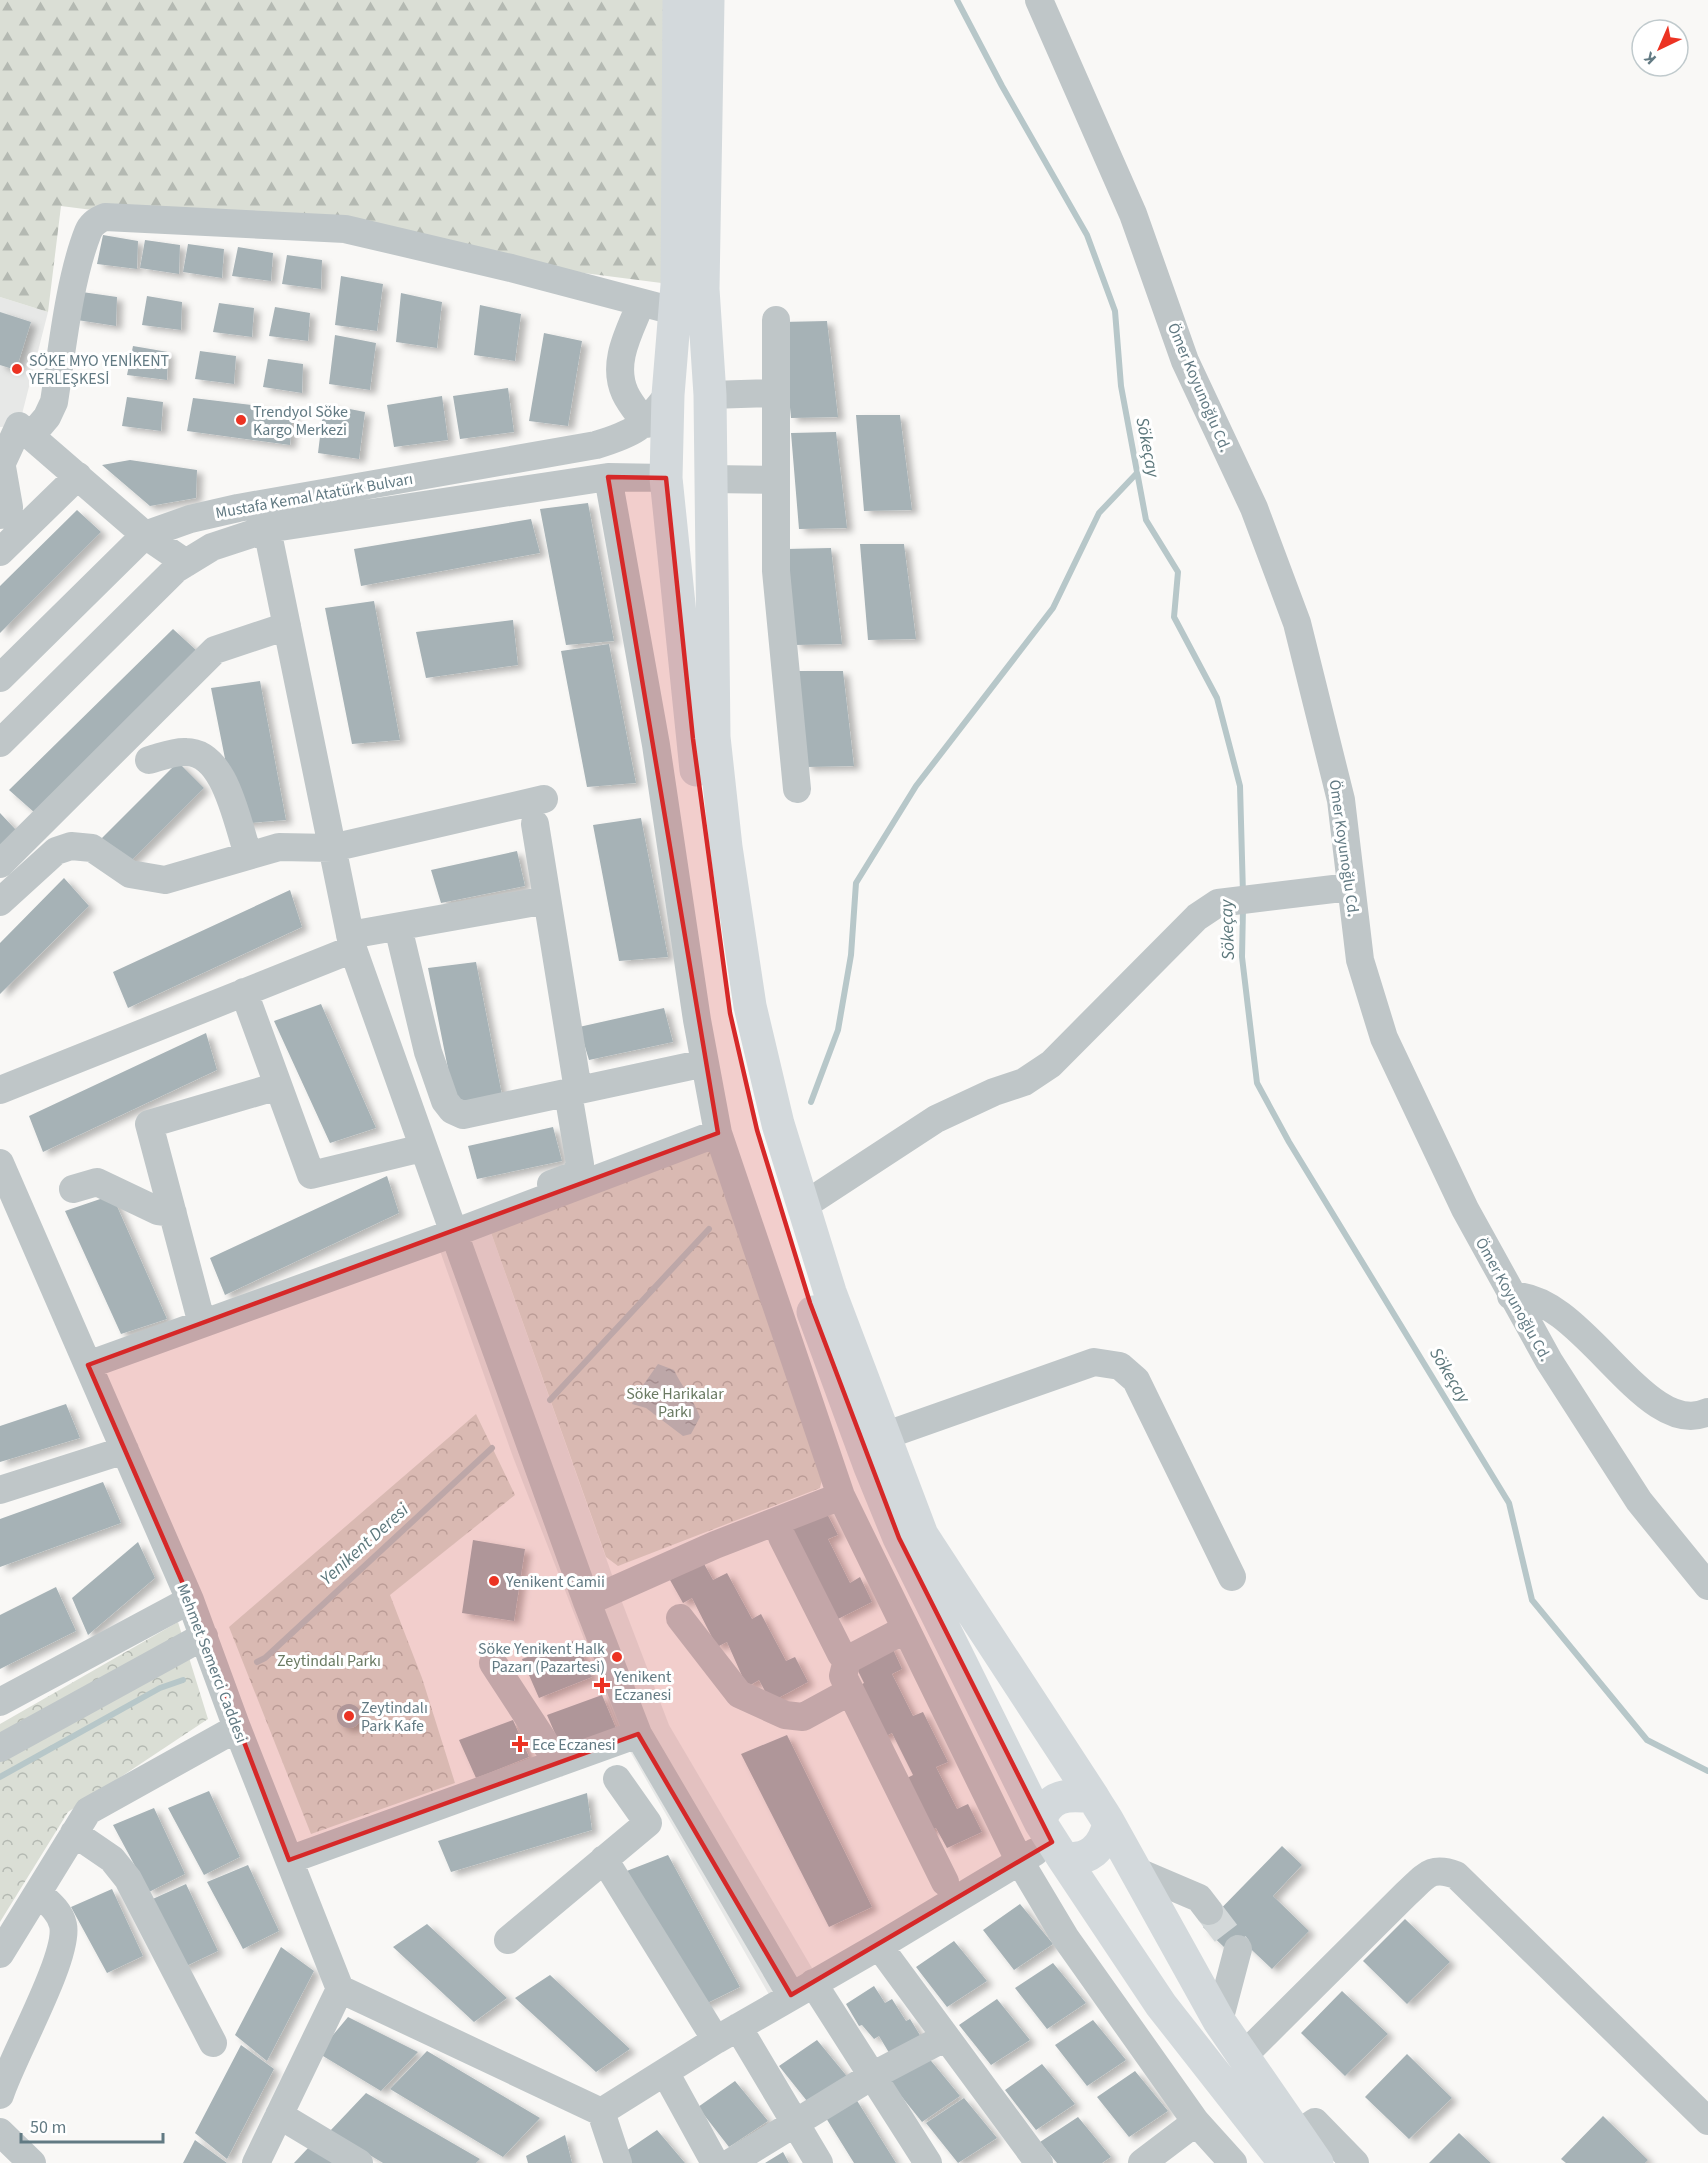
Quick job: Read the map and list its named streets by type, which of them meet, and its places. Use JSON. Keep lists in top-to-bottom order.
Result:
{
  "streets": {
    "street": ["Ömer Koyunoğlu Cd.", "Mustafa Kemal Atatürk Bulvarı", "Mehmet Semerci Caddesi"]
  },
  "water": ["Sökeçay", "Yenikent Deresi"],
  "parks": ["Söke Harikalar Parkı", "Zeytindalı Parkı"],
  "places": {
    "other": [
      "SÖKE MYO YENİKENT YERLEŞKESİ",
      "Trendyol Söke Kargo Merkezi",
      "Yenikent Camii",
      "Söke Yenikent Halk Pazarı (Pazartesi)",
      "Zeytindalı Park Kafe"
    ],
    "health": ["Yenikent Eczanesi", "Ece Eczanesi"]
  },
  "scale_bar": "50 m",
  "north": "bottom left"
}
